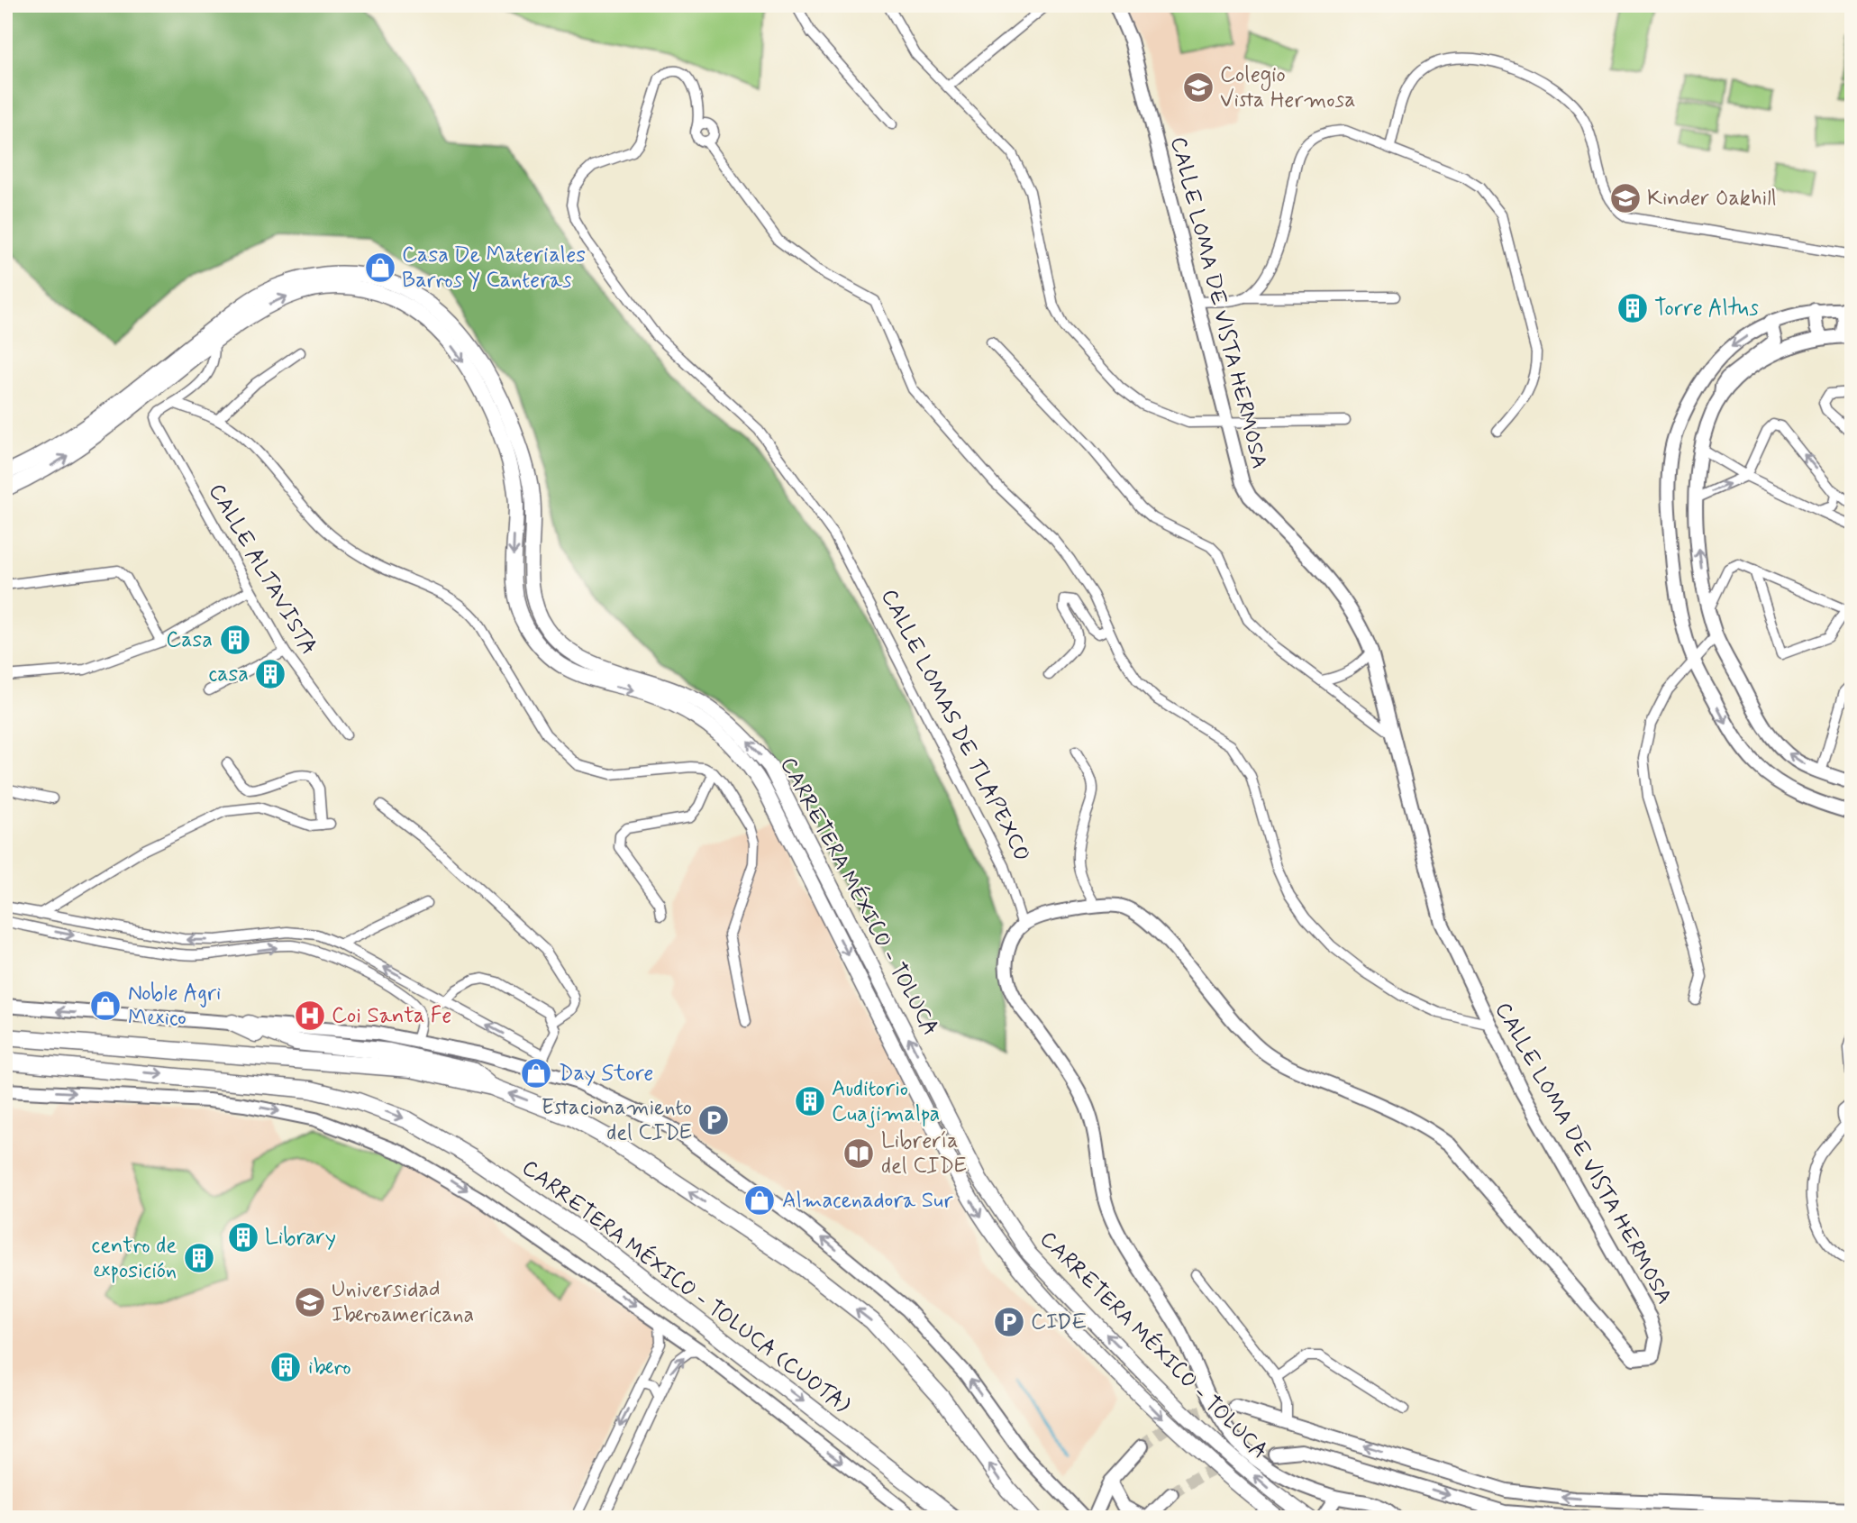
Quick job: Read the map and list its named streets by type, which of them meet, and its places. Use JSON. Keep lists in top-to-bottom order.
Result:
{
  "streets": {
    "highway": ["CARRETERA MÉXICO - TOLUCA (CUOTA)"],
    "main road": ["CARRETERA MÉXICO - TOLUCA"],
    "street": ["CALLE LOMA DE VISTA HERMOSA", "CALLE ALTAVISTA", "CALLE LOMAS DE TLAPEXCO"]
  },
  "crossings": [
    ["CALLE LOMA DE VISTA HERMOSA", "CALLE LOMAS DE TLAPEXCO"]
  ],
  "places": {
    "school or university": ["Colegio Vista Hermosa", "Kinder Oakhill", "Universidad Iberoamericana"],
    "shop": [
      "Casa De Materiales Barros Y Canteras",
      "Noble Agri Mexico",
      "Day Store",
      "Almacenadora Sur"
    ],
    "building": [
      "Torre Altus",
      "Casa",
      "casa",
      "Auditorio Cuajimalpa",
      "Library",
      "centro de exposición",
      "ibero"
    ],
    "hospital": ["Coi Santa Fe"],
    "parking": ["Estacionamiento del CIDE", "CIDE"],
    "library": ["Librería del CIDE"]
  }
}
